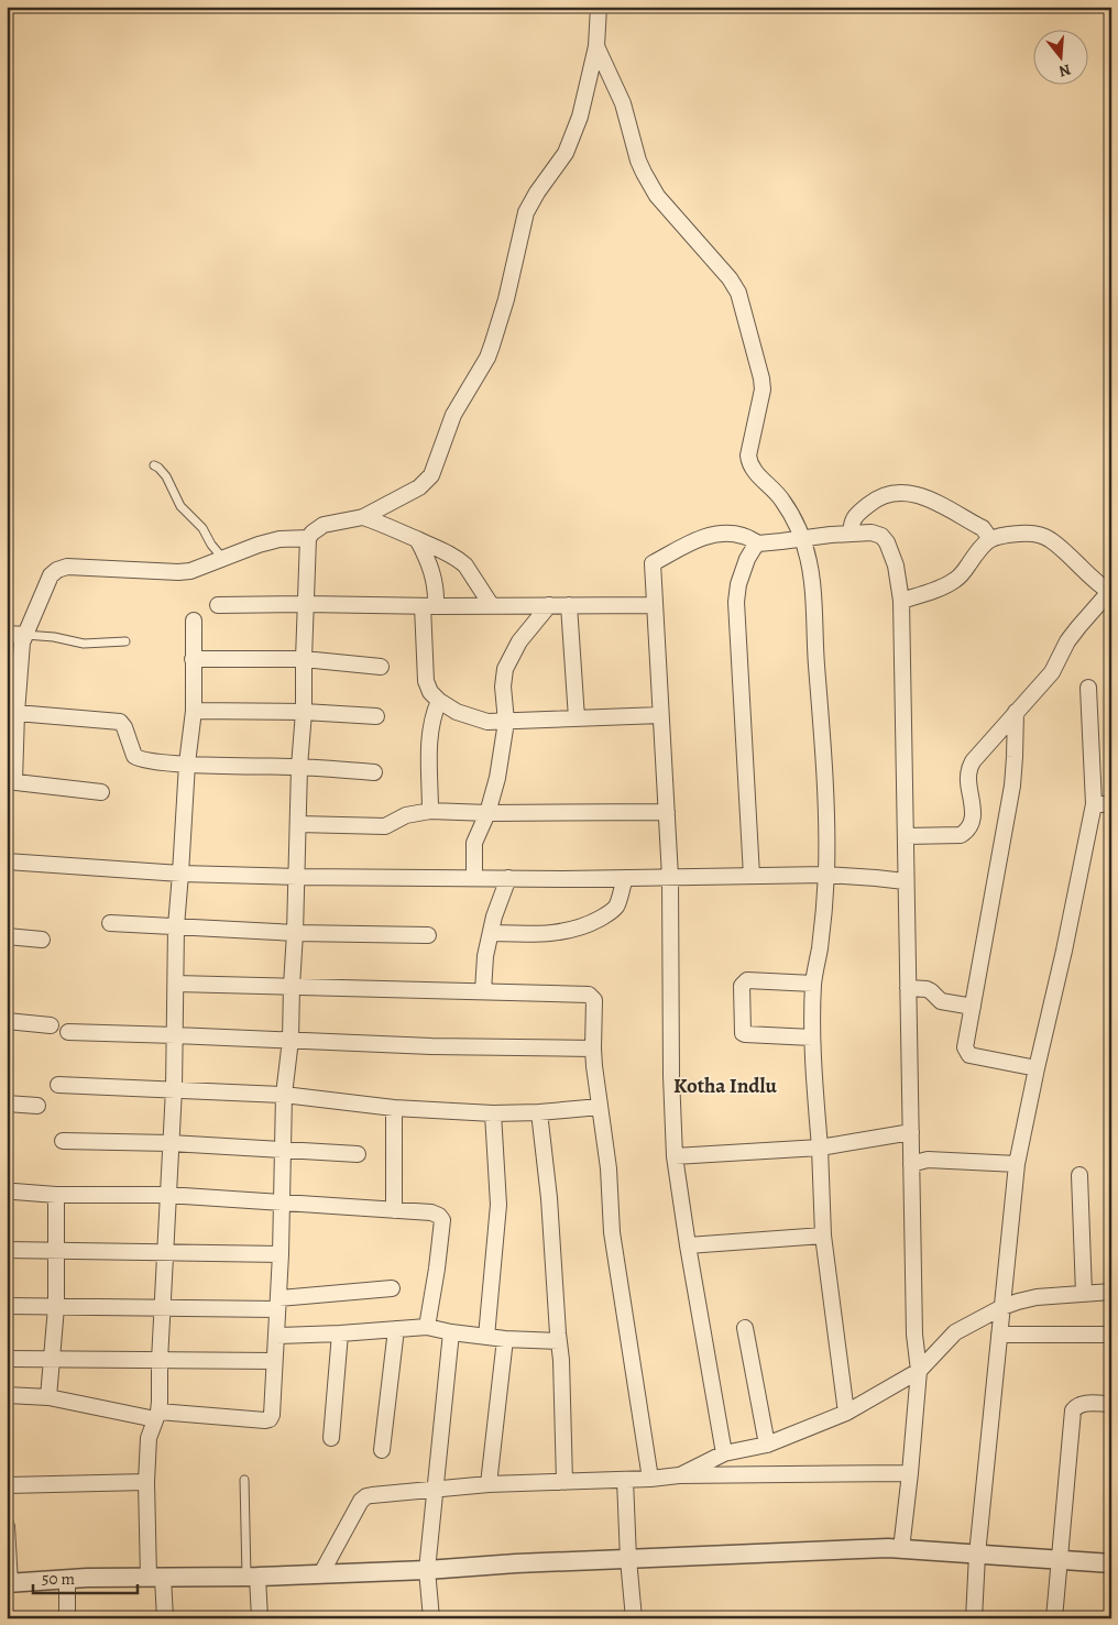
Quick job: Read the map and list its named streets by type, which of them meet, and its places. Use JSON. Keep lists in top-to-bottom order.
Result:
{
  "districts": ["Kotha Indlu"],
  "scale_bar": "50 m",
  "north": "bottom"
}
